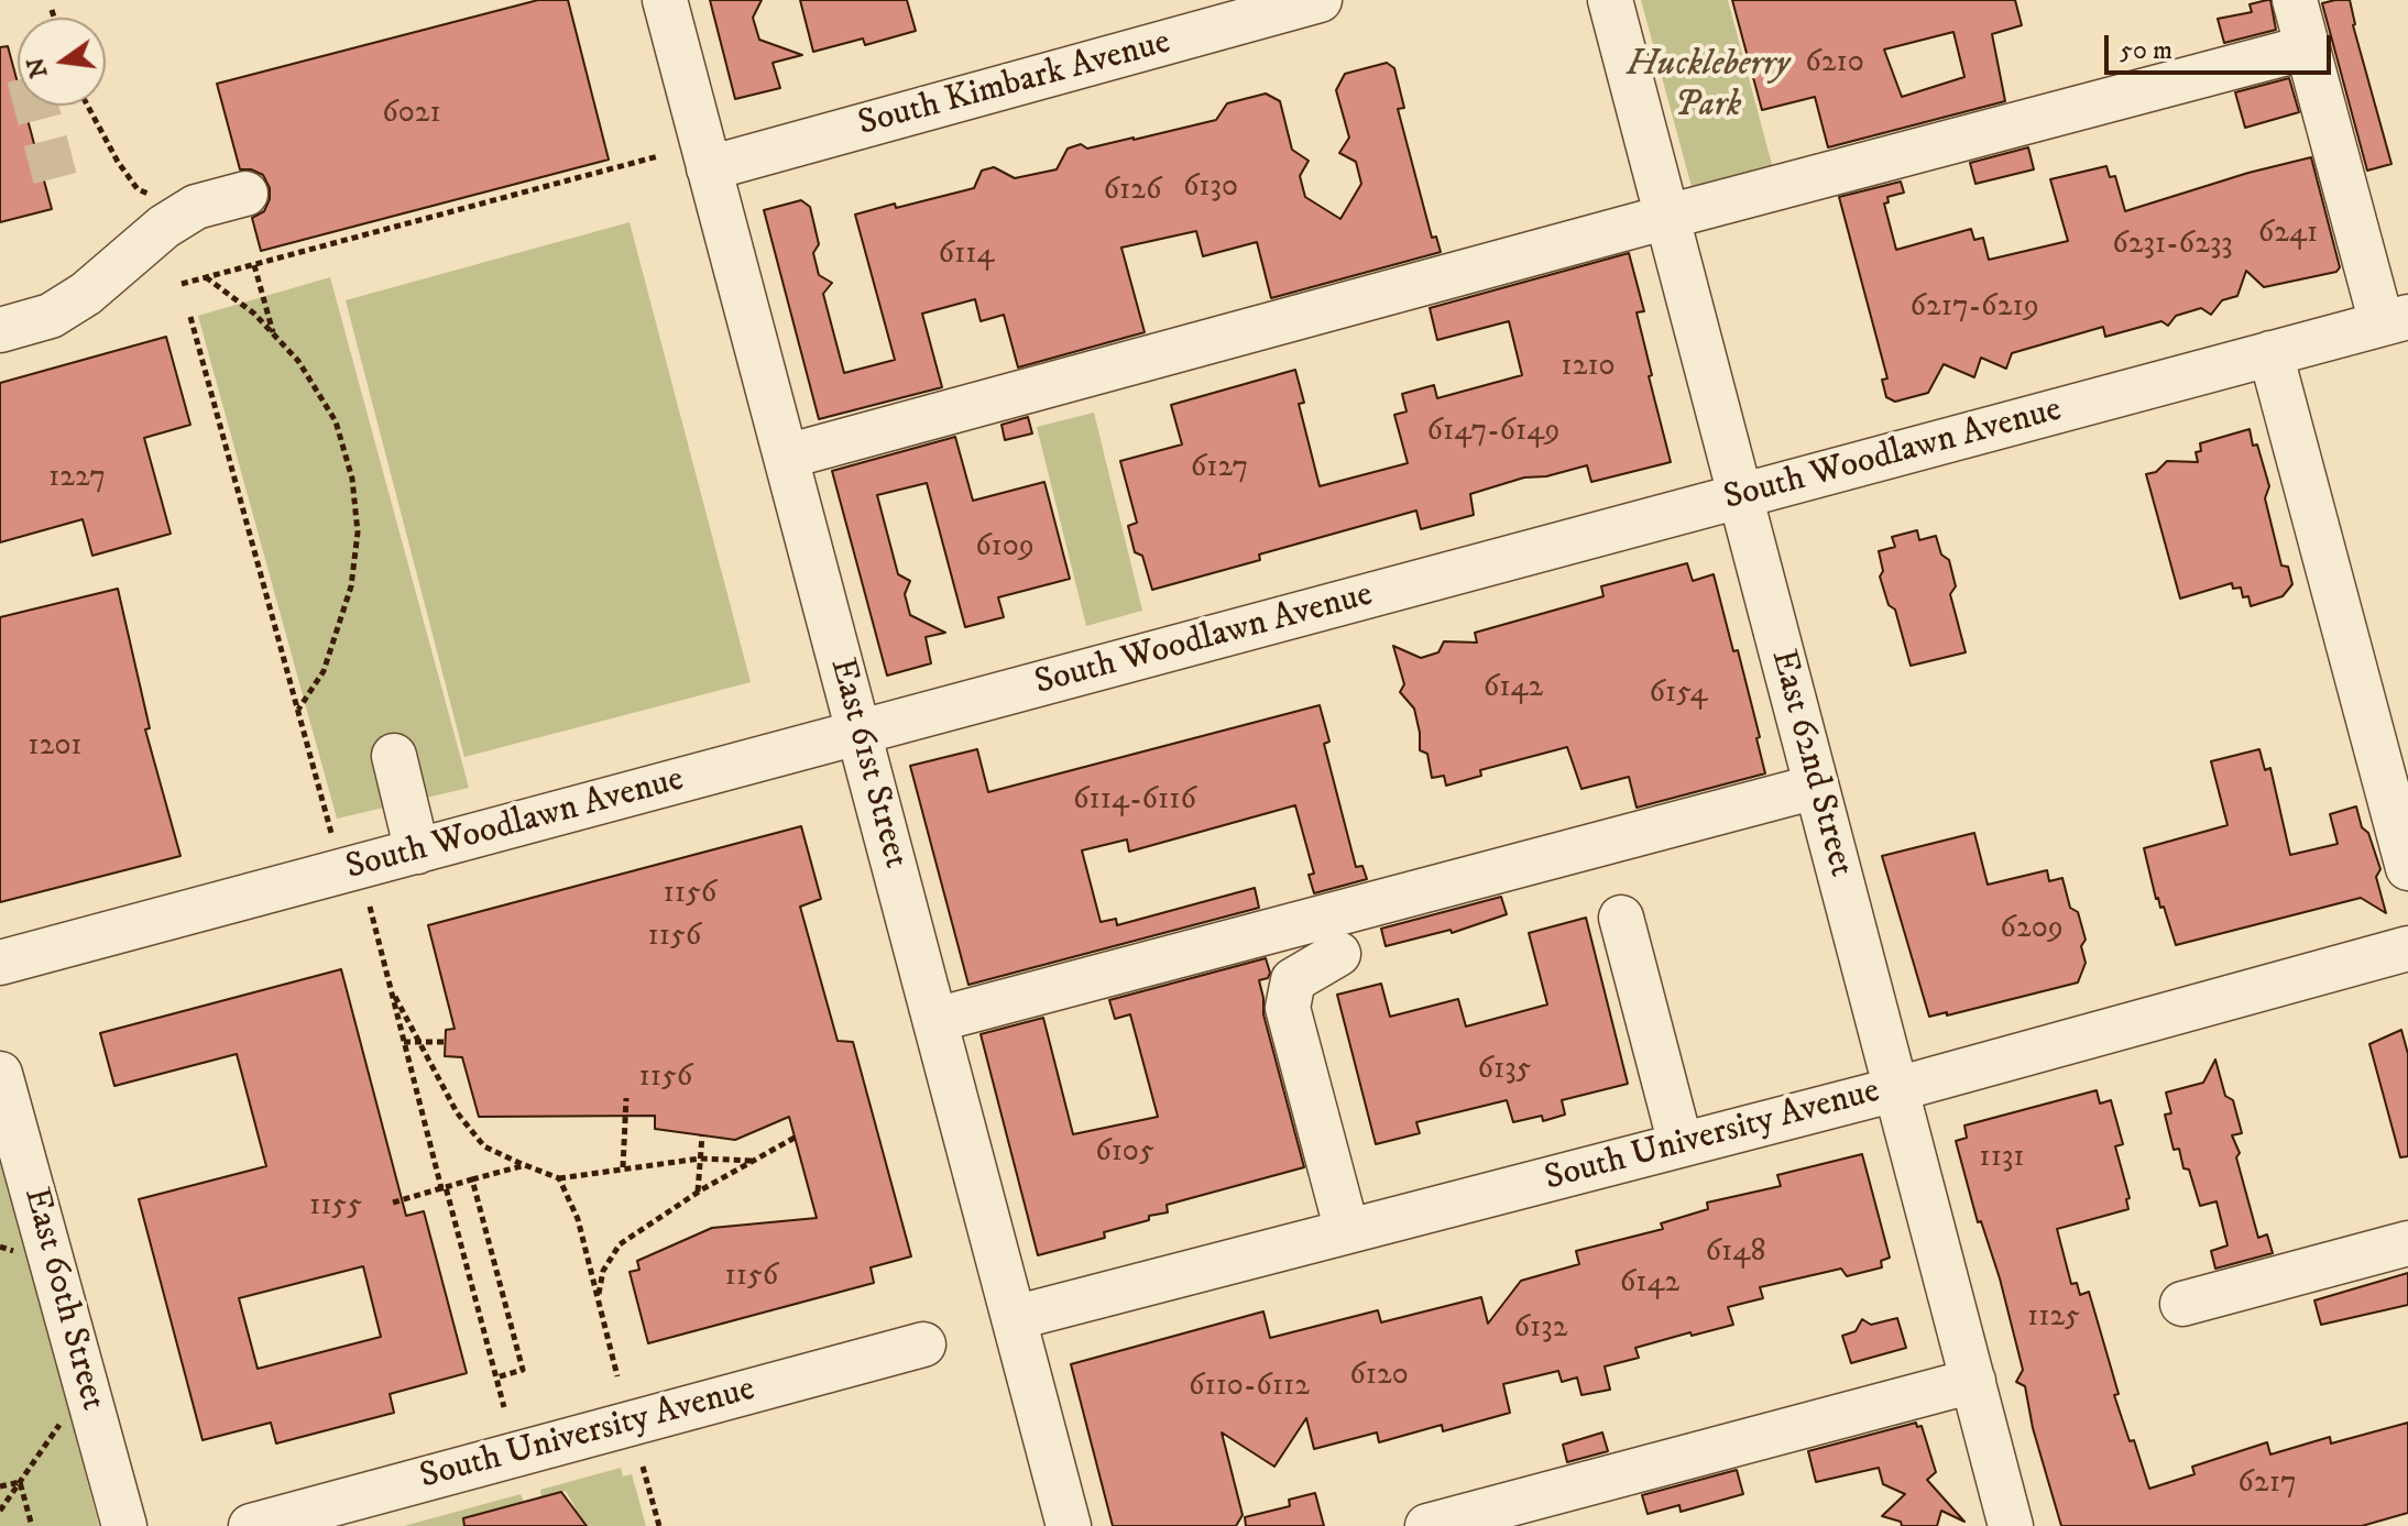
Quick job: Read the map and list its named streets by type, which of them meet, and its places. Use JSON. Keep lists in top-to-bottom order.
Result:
{
  "streets": {
    "street": [
      "South Kimbark Avenue",
      "South Woodlawn Avenue",
      "East 61st Street",
      "East 62nd Street",
      "South University Avenue",
      "East 60th Street"
    ]
  },
  "crossings": [
    ["South Kimbark Avenue", "East 61st Street"],
    ["South Woodlawn Avenue", "East 61st Street"],
    ["South Woodlawn Avenue", "East 62nd Street"],
    ["East 61st Street", "South University Avenue"],
    ["East 62nd Street", "South University Avenue"]
  ],
  "parks": ["Huckleberry Park"],
  "house_numbers": [
    "6210",
    "6021",
    "6130",
    "6126",
    "6241",
    "6231-6233",
    "6114",
    "6217-6219",
    "1210",
    "6147-6149",
    "6127",
    "1227",
    "6109",
    "6142",
    "6154",
    "1201",
    "6114-6116",
    "1156",
    "6209",
    "1156",
    "6135",
    "1156",
    "6105",
    "1131",
    "1155",
    "6148",
    "1156",
    "6142",
    "1125",
    "6132",
    "6120",
    "6110-6112",
    "6217"
  ],
  "scale_bar": "50 m",
  "north": "left"
}
